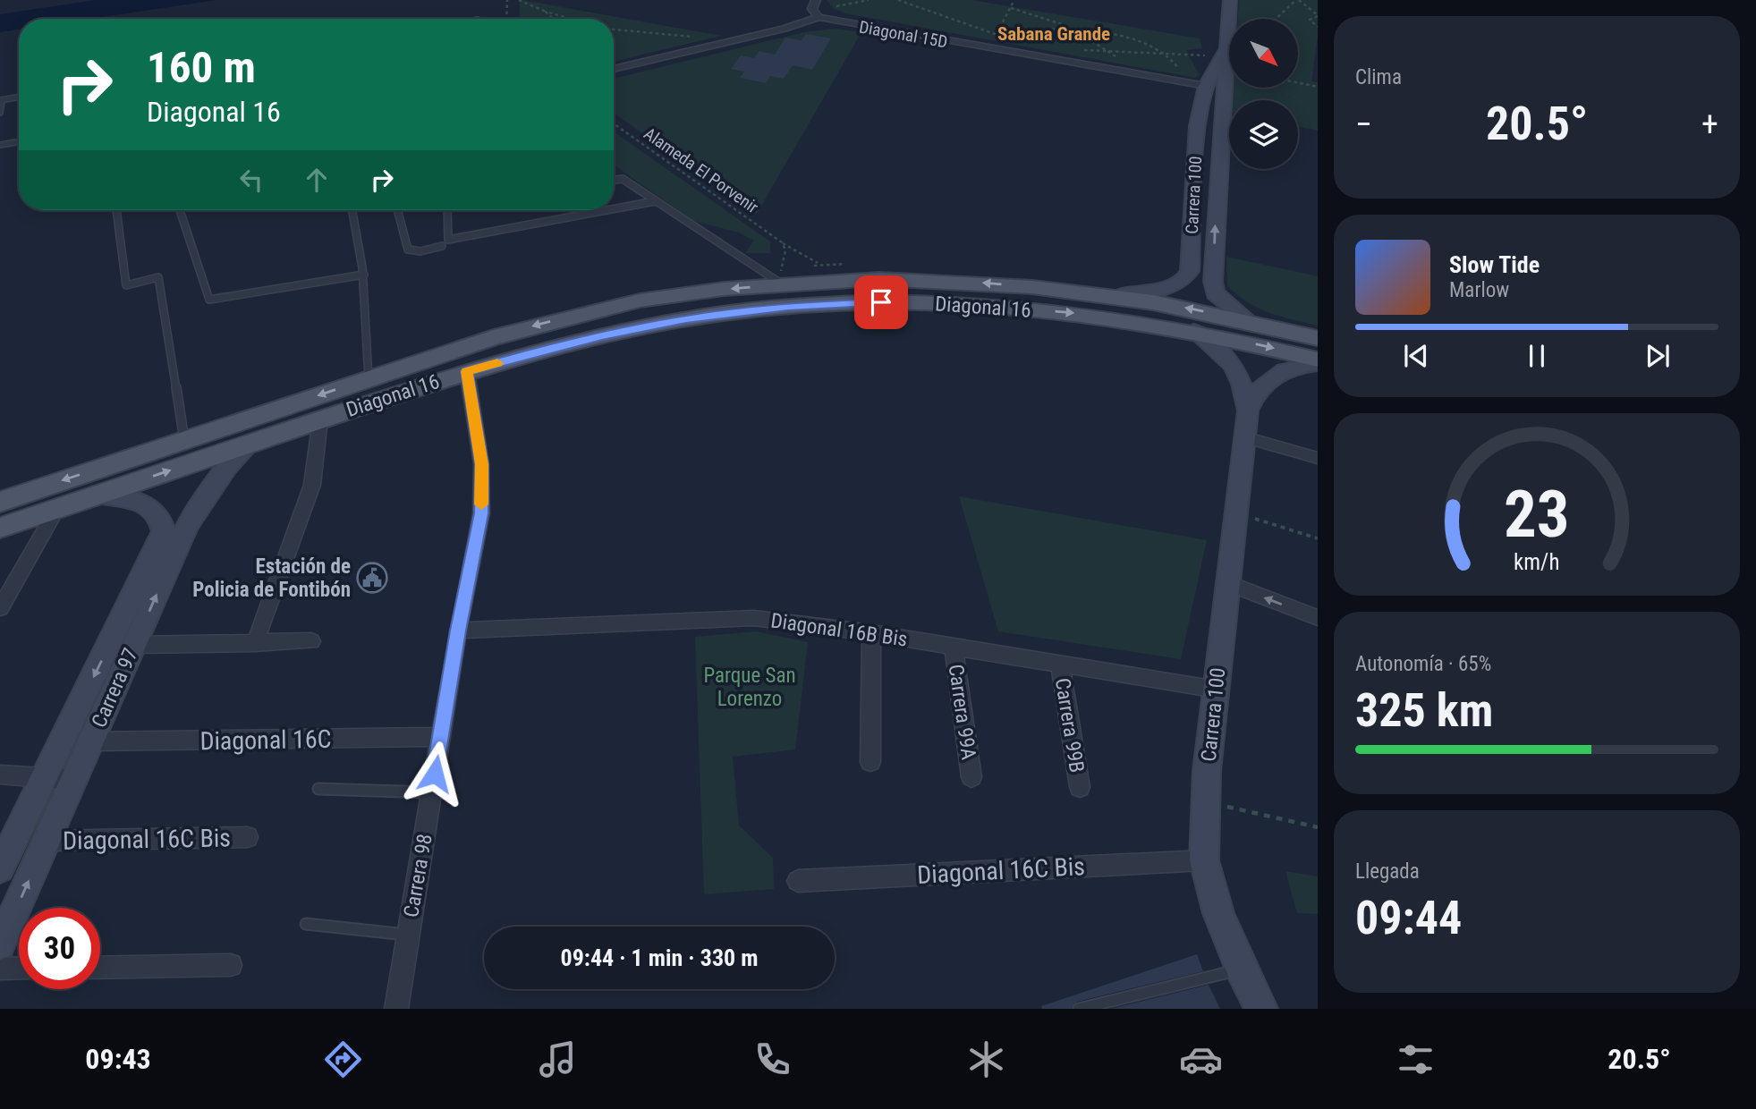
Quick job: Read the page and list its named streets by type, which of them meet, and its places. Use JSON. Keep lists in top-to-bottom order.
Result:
{
  "streets": {
    "main road": ["Diagonal 16"],
    "street": [
      "Diagonal 15D",
      "Carrera 100",
      "Diagonal 16B Bis",
      "Carrera 97",
      "Carrera 99A",
      "Carrera 99B",
      "Diagonal 16C",
      "Diagonal 16C Bis",
      "Carrera 98"
    ],
    "path": ["Alameda El Porvenir"]
  },
  "crossings": [
    ["Diagonal 15D", "Carrera 100"],
    ["Carrera 100", "Diagonal 16"],
    ["Carrera 100", "Diagonal 16B Bis"],
    ["Carrera 100", "Diagonal 16C Bis"],
    ["Diagonal 16", "Carrera 97"],
    ["Diagonal 16", "Carrera 98"],
    ["Diagonal 16B Bis", "Carrera 99A"],
    ["Diagonal 16B Bis", "Carrera 99B"],
    ["Diagonal 16B Bis", "Carrera 98"],
    ["Carrera 97", "Diagonal 16C"],
    ["Carrera 97", "Diagonal 16C Bis"],
    ["Diagonal 16C", "Carrera 98"]
  ],
  "districts": ["Sabana Grande"],
  "parks": ["Parque San Lorenzo"],
  "places": {
    "public building": ["Estación de Policia de Fontibón"]
  },
  "north": "bottom right",
  "page": {
    "tile": [
      "Clima",
      ["Autonomía · 65%", "325 km"],
      ["Llegada", "09:44"]
    ],
    "turn": ["160 m", "Diagonal 16"],
    "heat": ["−", "20.5°", "+"],
    "song": ["Slow Tide", "Marlow"],
    "limit": "30",
    "trip": "09:44 · 1 min · 330 m",
    "tabs": ["09:43", "20.5°"],
    "gauge": ["23", "km/h"]
  }
}
